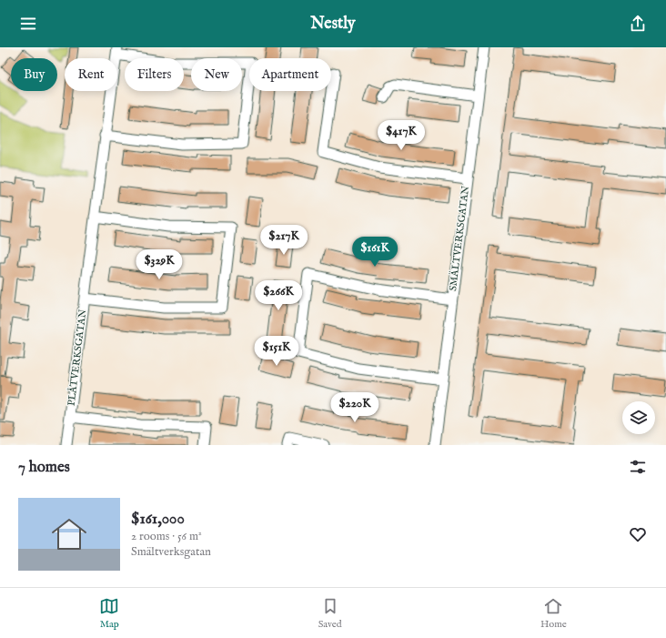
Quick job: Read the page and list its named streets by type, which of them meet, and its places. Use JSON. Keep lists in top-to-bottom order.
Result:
{
  "streets": {
    "street": ["SMÄLTVERKSGATAN", "PLÅTVERKSGATAN"]
  },
  "page": {
    "header": "Nestly",
    "chip": [
      "Buy",
      "Rent",
      "Filters",
      "New",
      "Apartment"
    ],
    "price": [
      "$417K",
      "$217K",
      "$161K",
      "$329K",
      "$266K",
      "$151K",
      "$220K"
    ],
    "heading": "7 homes",
    "list": [
      {
        "name": "$161,000",
        "note": "2 rooms · 56 m² · Smältverksgatan"
      }
    ],
    "tabs": ["Map", "Saved", "Home"]
  }
}
